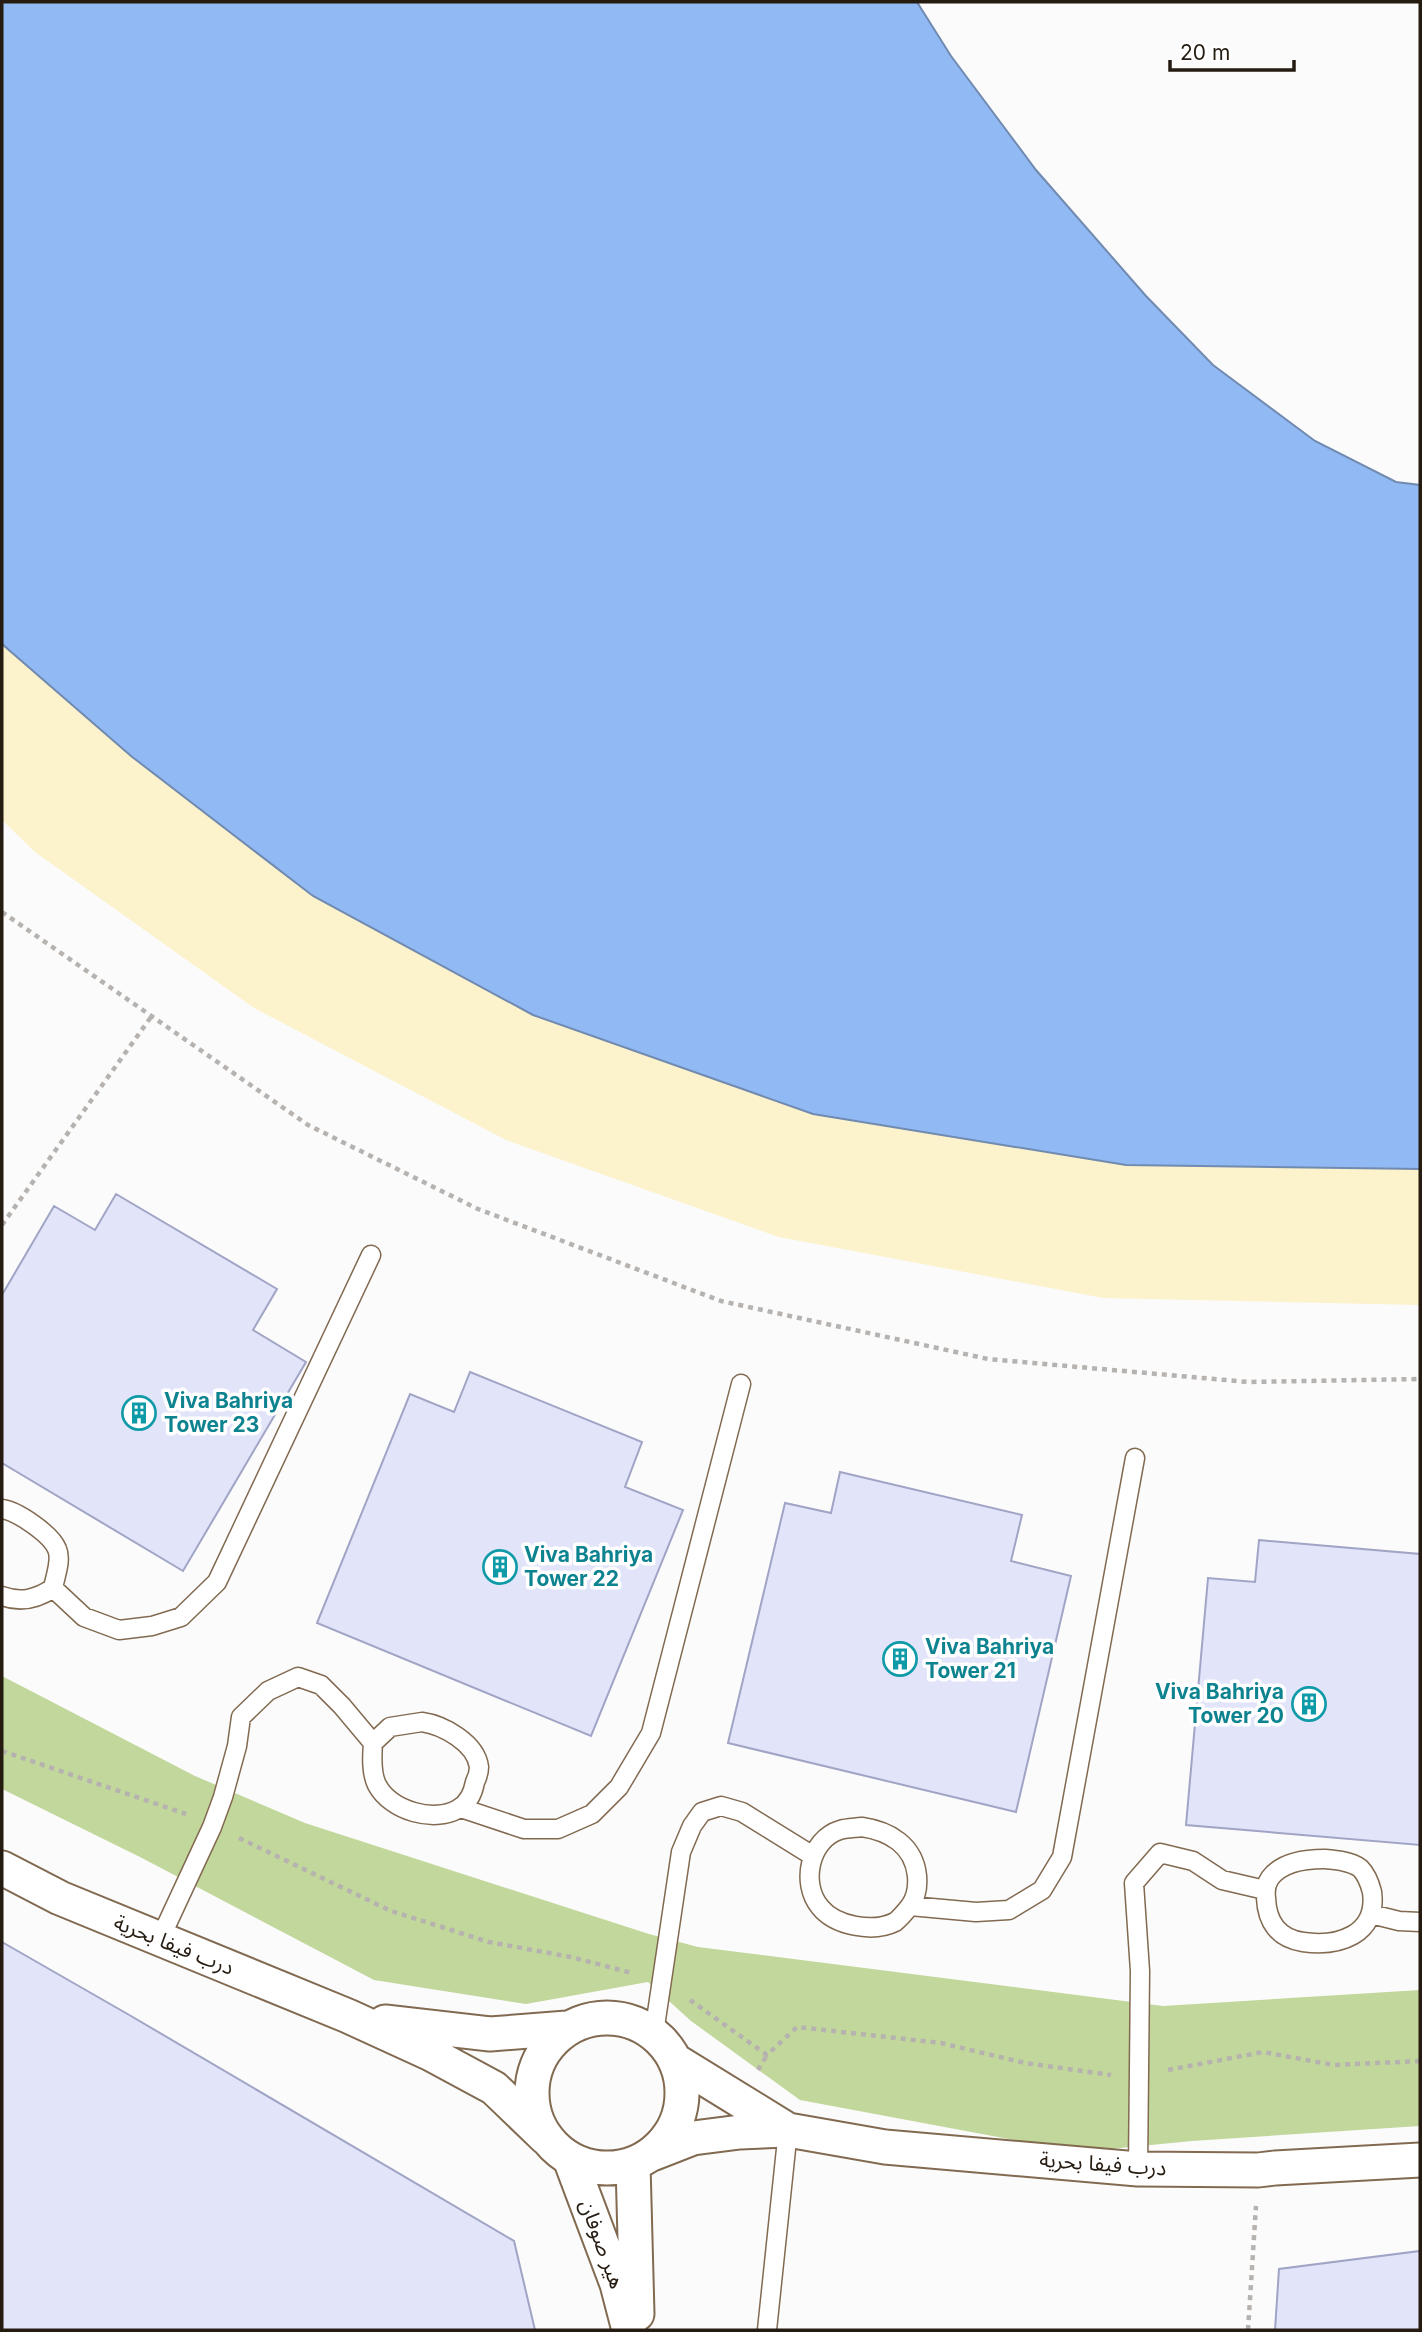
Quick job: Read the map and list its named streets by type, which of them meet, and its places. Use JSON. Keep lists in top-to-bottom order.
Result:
{
  "streets": {
    "street": ["درب فيفا بحرية", "هير صوفان"]
  },
  "crossings": [
    ["درب فيفا بحرية", "هير صوفان"]
  ],
  "places": {
    "building": [
      "Viva Bahriya Tower 23",
      "Viva Bahriya Tower 22",
      "Viva Bahriya Tower 21",
      "Viva Bahriya Tower 20"
    ]
  },
  "scale_bar": "20 m"
}
